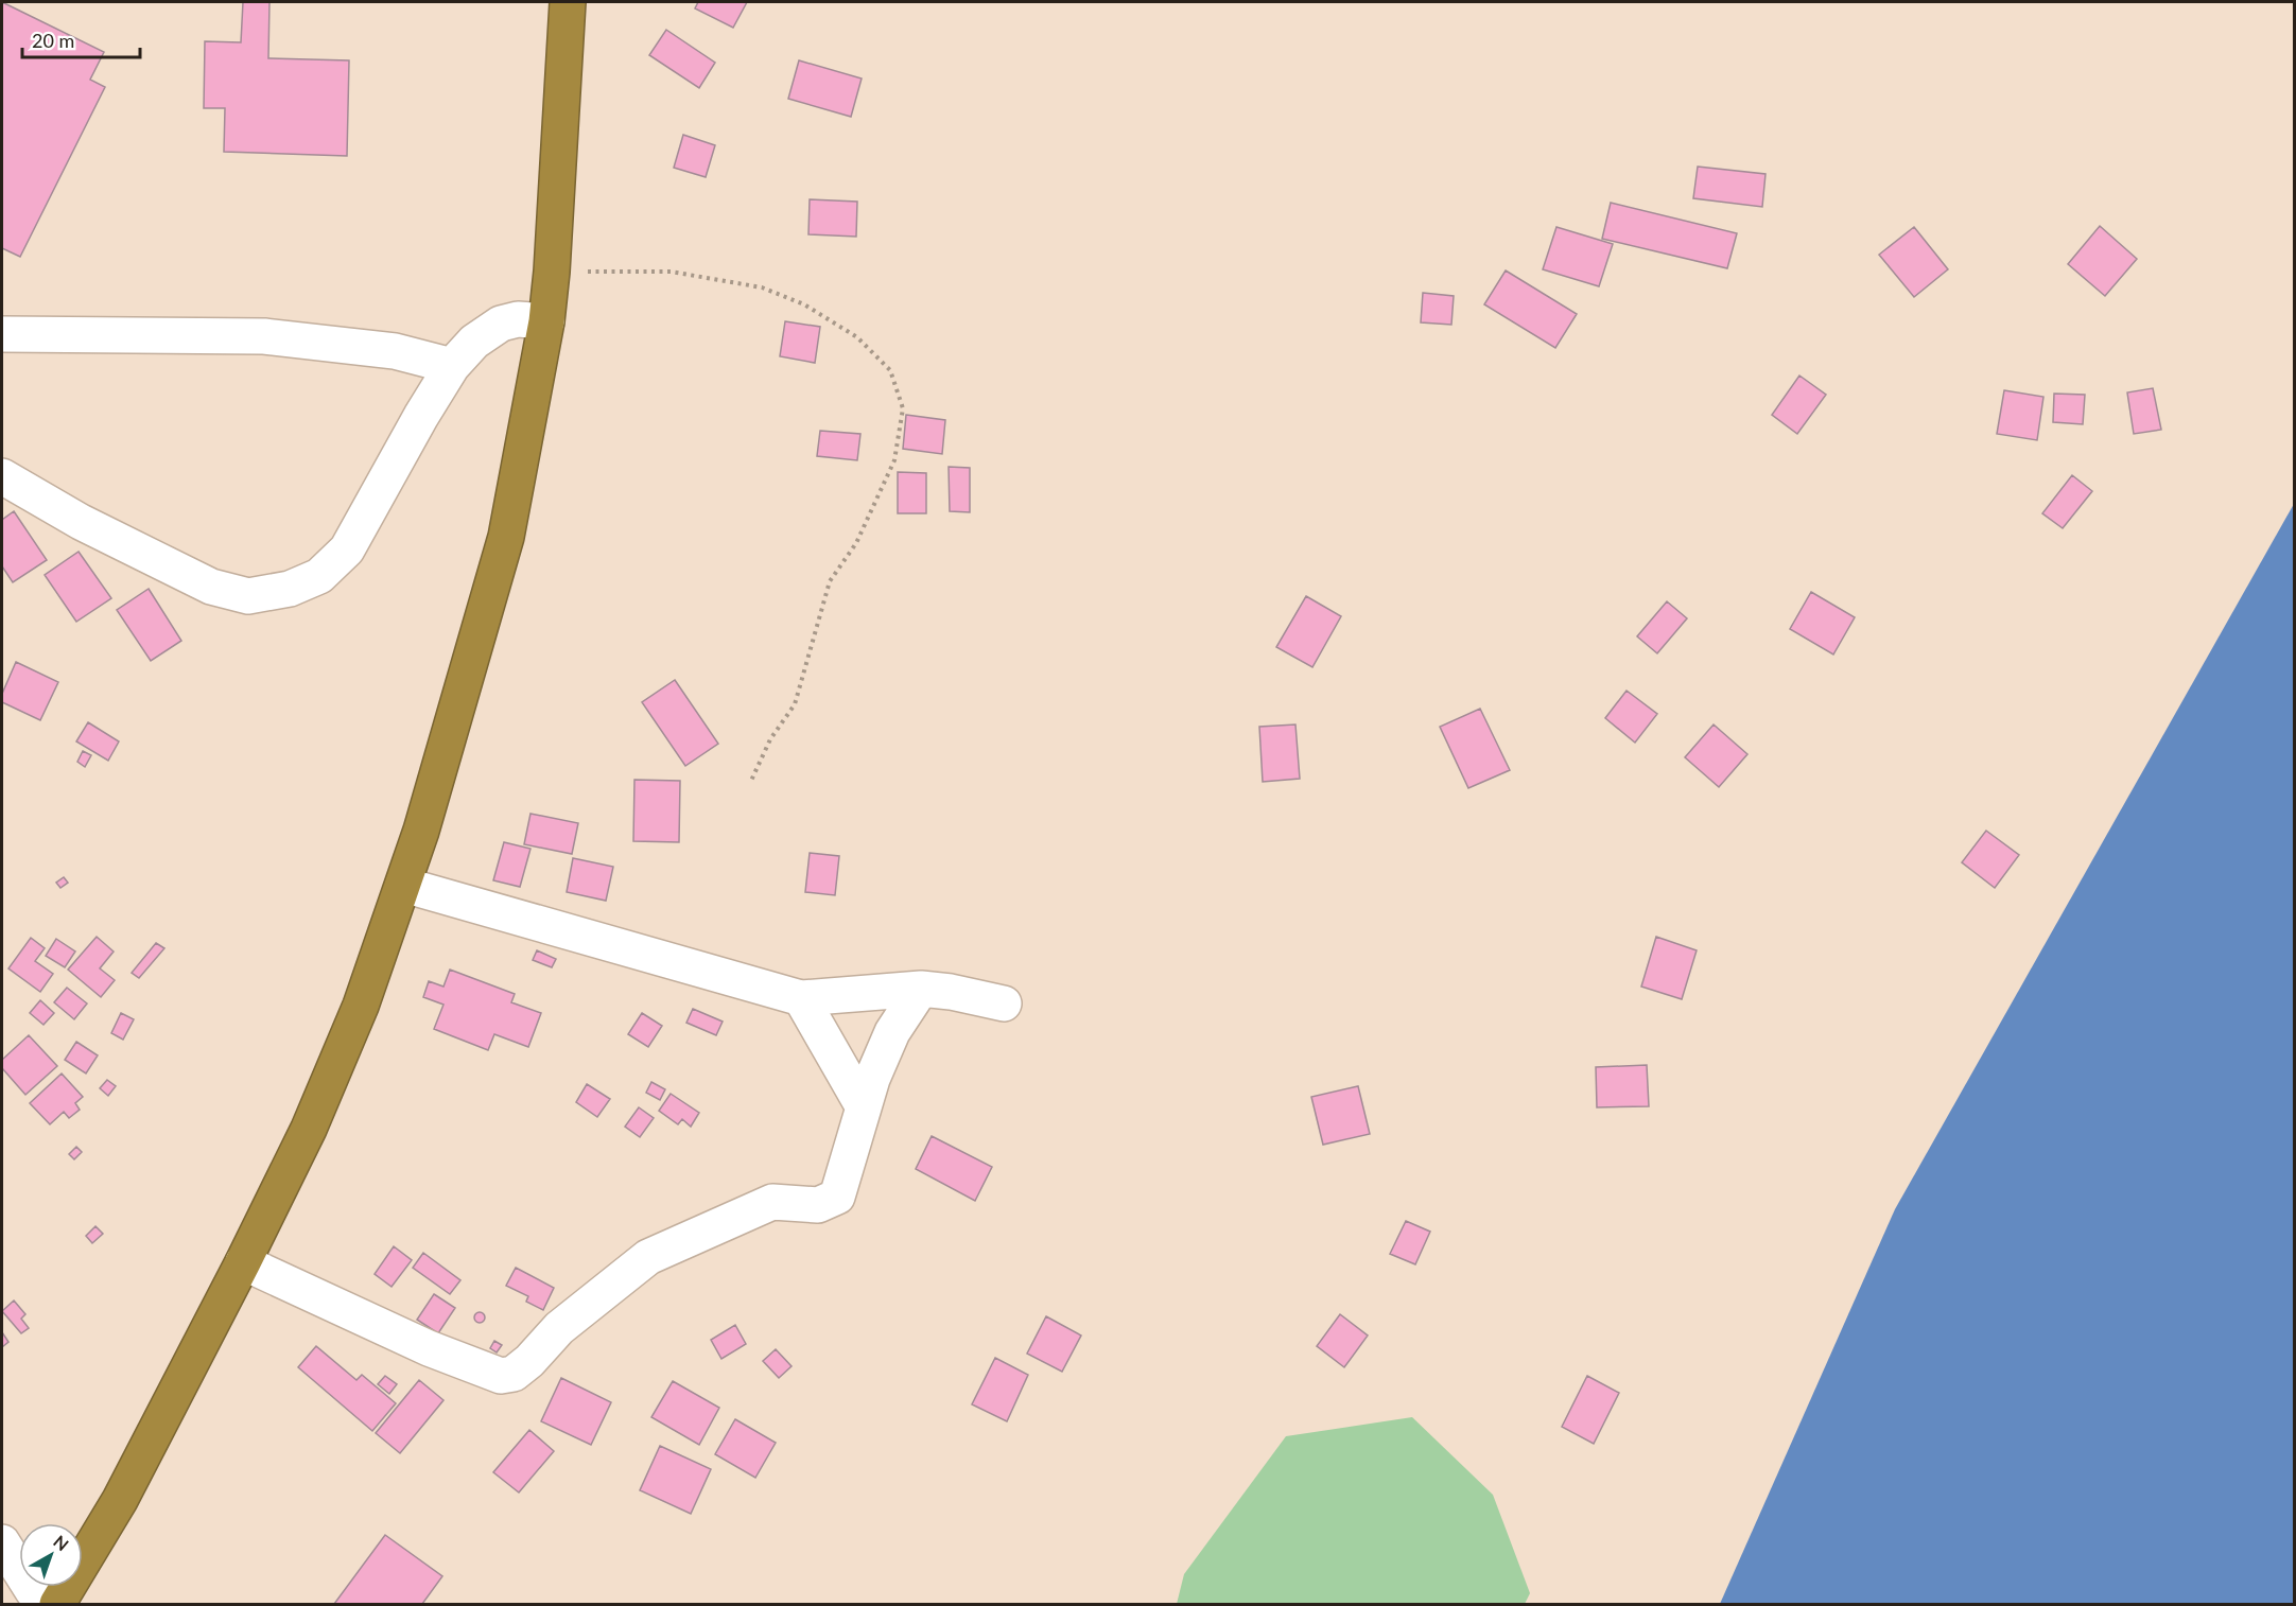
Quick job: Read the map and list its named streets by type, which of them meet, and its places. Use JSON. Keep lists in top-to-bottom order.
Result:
{
  "scale_bar": "20 m",
  "north": "top right"
}
